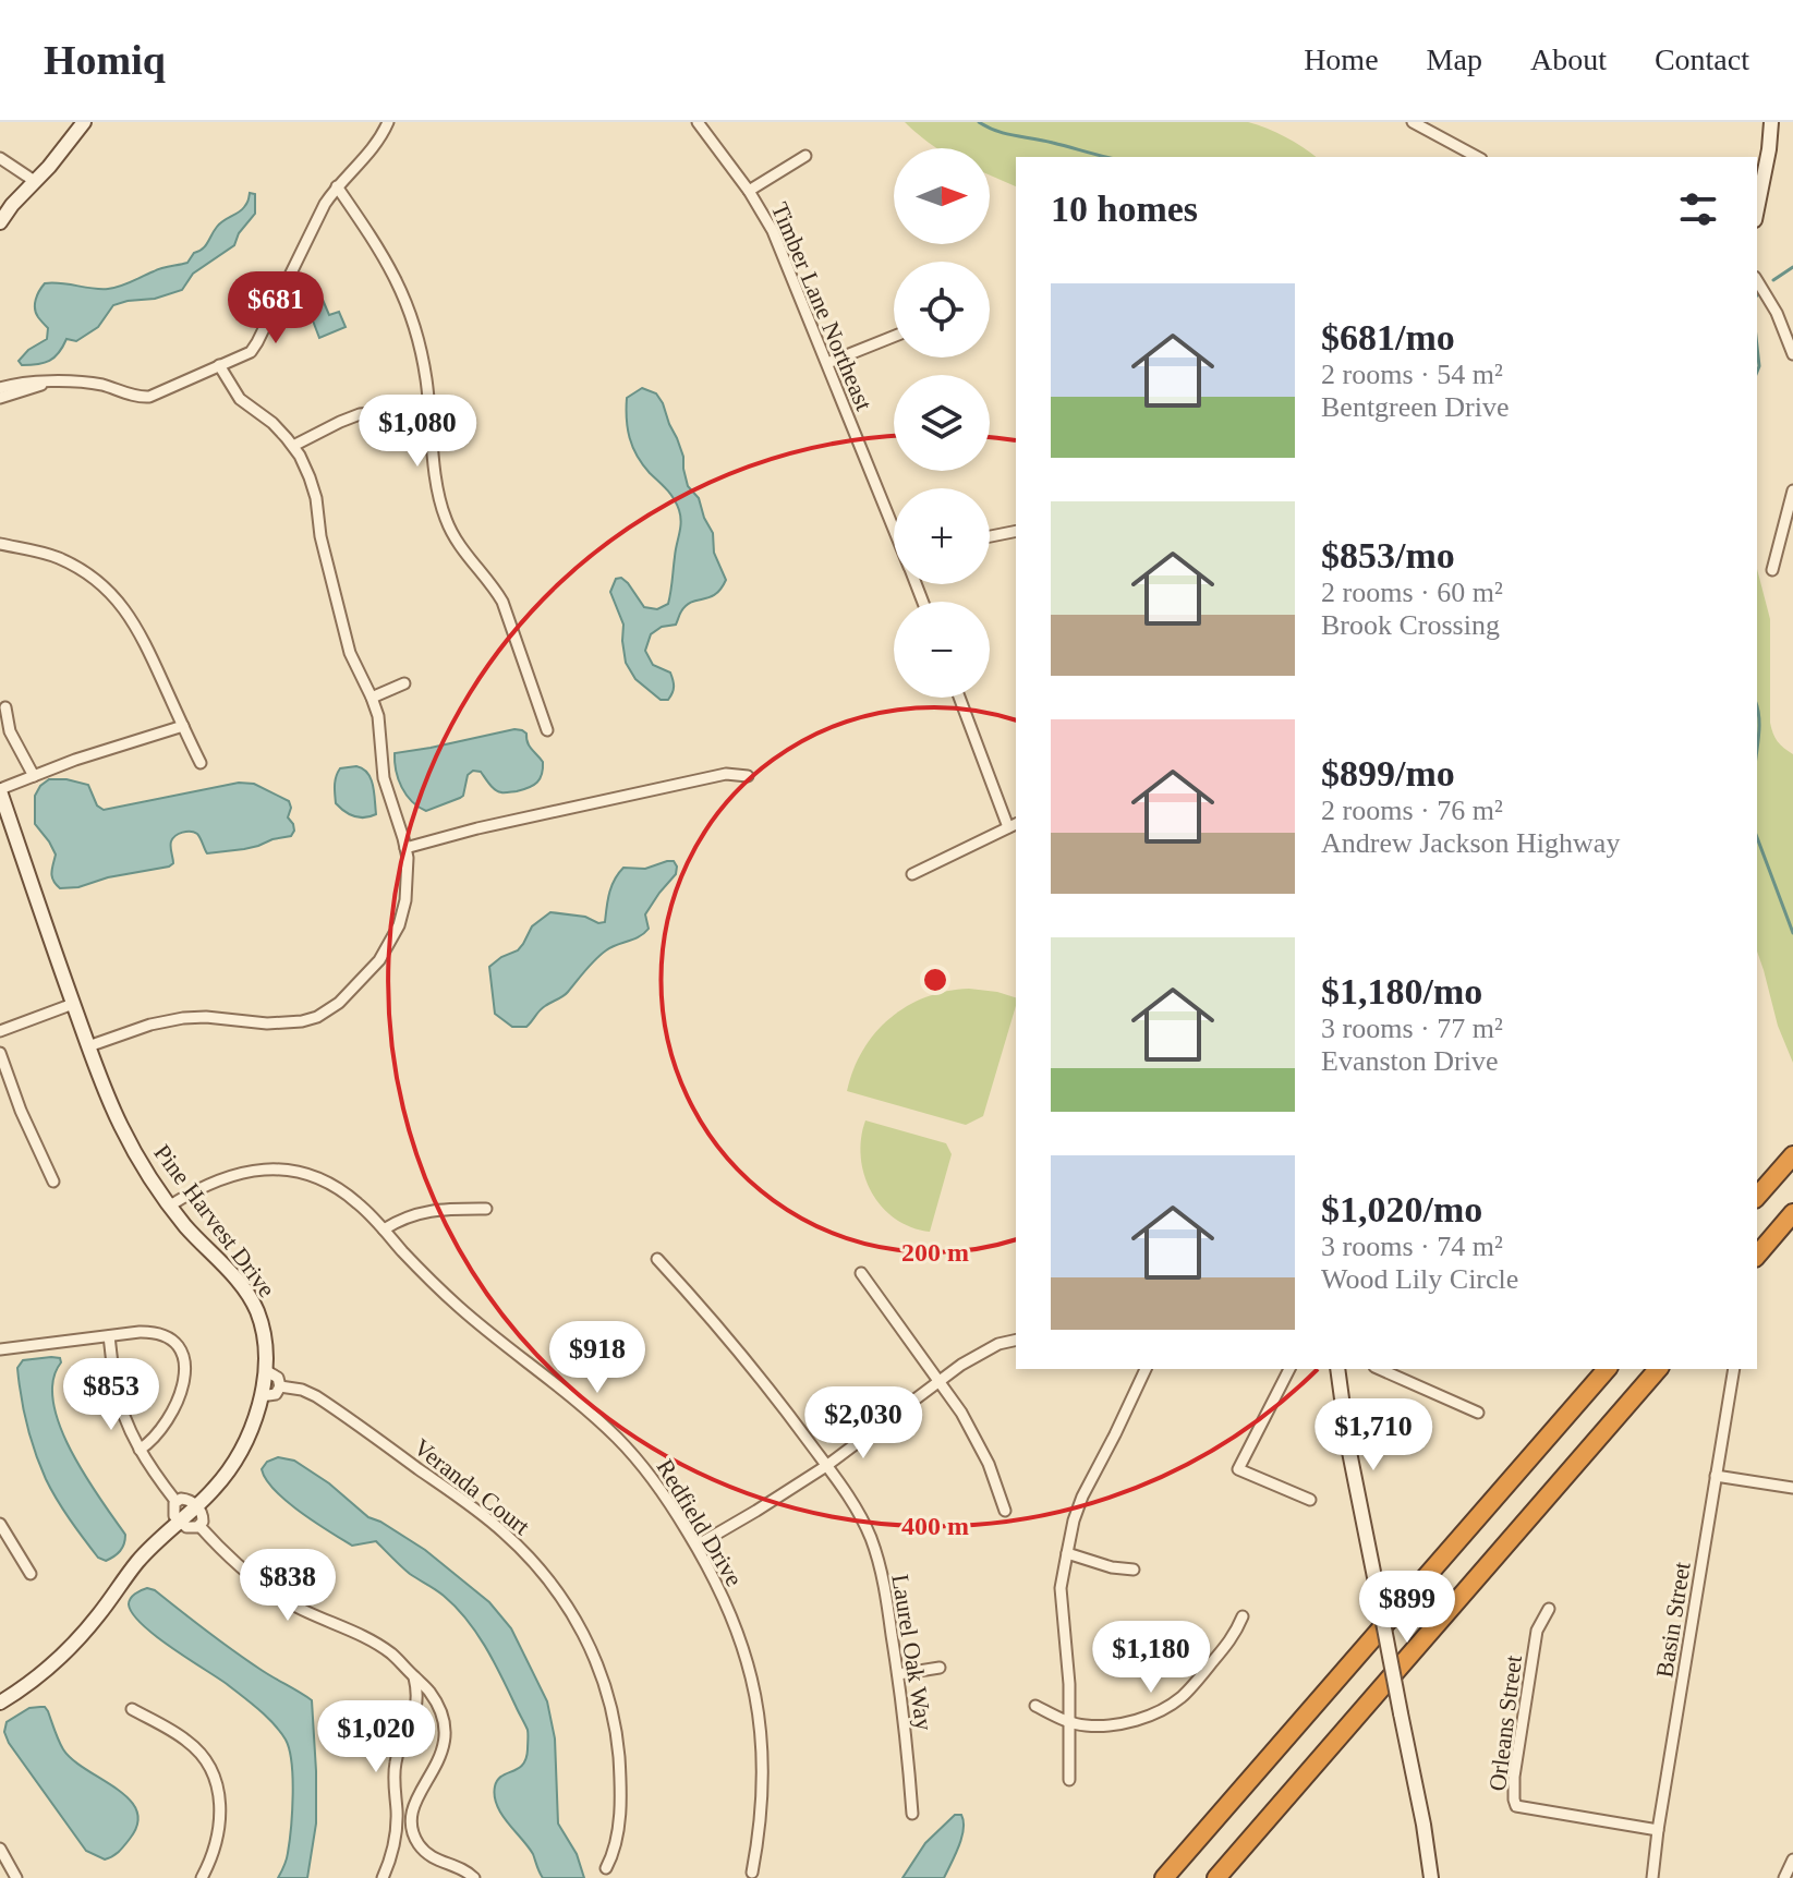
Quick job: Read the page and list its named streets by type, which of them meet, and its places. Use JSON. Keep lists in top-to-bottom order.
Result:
{
  "streets": {
    "street": [
      "Timber Lane Northeast",
      "Pine Harvest Drive",
      "Veranda Court",
      "Redfield Drive",
      "Basin Street",
      "Laurel Oak Way",
      "Orleans Street"
    ]
  },
  "crossings": [
    ["Pine Harvest Drive", "Veranda Court"],
    ["Pine Harvest Drive", "Redfield Drive"],
    ["Basin Street", "Orleans Street"]
  ],
  "north": "right",
  "page": {
    "header": "Homiq",
    "nav": [
      "Home",
      "Map",
      "About",
      "Contact"
    ],
    "map_buttons": ["+", "−"],
    "heading": "10 homes",
    "list": [
      {
        "name": "$681/mo",
        "note": "2 rooms · 54 m² · Bentgreen Drive"
      },
      {
        "name": "$853/mo",
        "note": "2 rooms · 60 m² · Brook Crossing"
      },
      {
        "name": "$899/mo",
        "note": "2 rooms · 76 m² · Andrew Jackson Highway"
      },
      {
        "name": "$1,180/mo",
        "note": "3 rooms · 77 m² · Evanston Drive"
      },
      {
        "name": "$1,020/mo",
        "note": "3 rooms · 74 m² · Wood Lily Circle"
      }
    ],
    "price": [
      "$681",
      "$1,080",
      "$918",
      "$853",
      "$2,030",
      "$1,710",
      "$838",
      "$899",
      "$1,180",
      "$1,020"
    ]
  },
  "rings": ["200 m", "400 m"]
}
